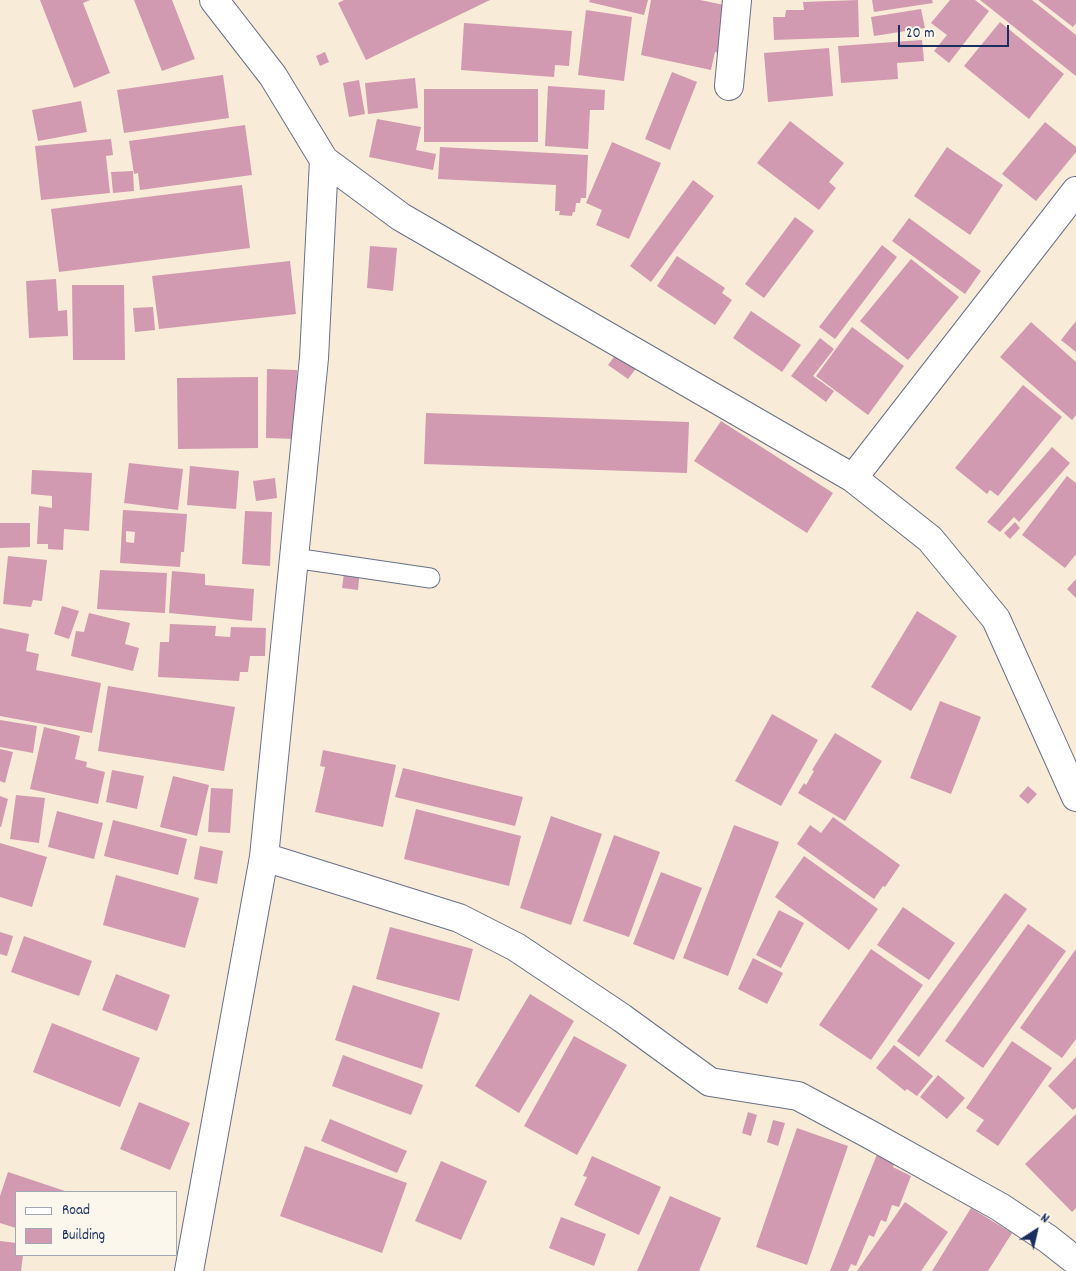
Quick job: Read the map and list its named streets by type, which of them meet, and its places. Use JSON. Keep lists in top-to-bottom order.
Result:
{
  "legend": ["Road", "Building"],
  "scale_bar": "20 m",
  "north": "top right"
}
